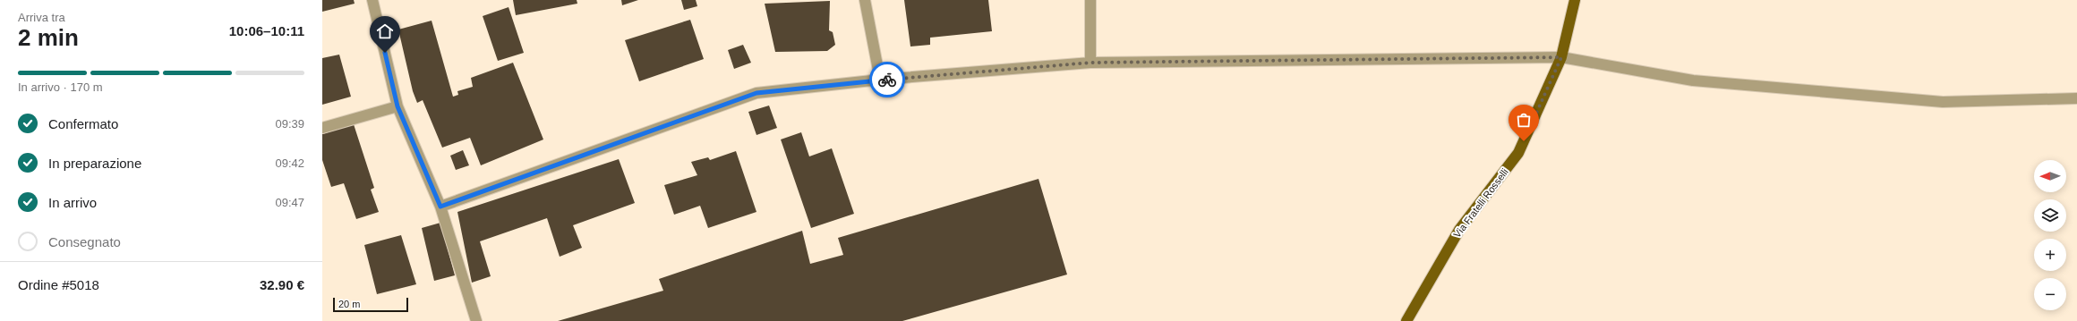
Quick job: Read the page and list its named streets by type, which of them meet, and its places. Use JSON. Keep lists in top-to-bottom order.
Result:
{
  "streets": {
    "main road": ["Via Fratelli Rosselli"]
  },
  "scale_bar": "20 m",
  "north": "left",
  "page": {
    "heading": ["2 min", "Arriva tra", "10:06–10:11"],
    "panel": ["Ordine #5018", "32.90 €"],
    "bar": "In arrivo · 170 m",
    "list": [
      ["Confermato", "09:39"],
      ["In preparazione", "09:42"],
      ["In arrivo", "09:47"],
      "Consegnato"
    ],
    "map_buttons": ["+", "−"],
    "scale": "20 m"
  }
}
